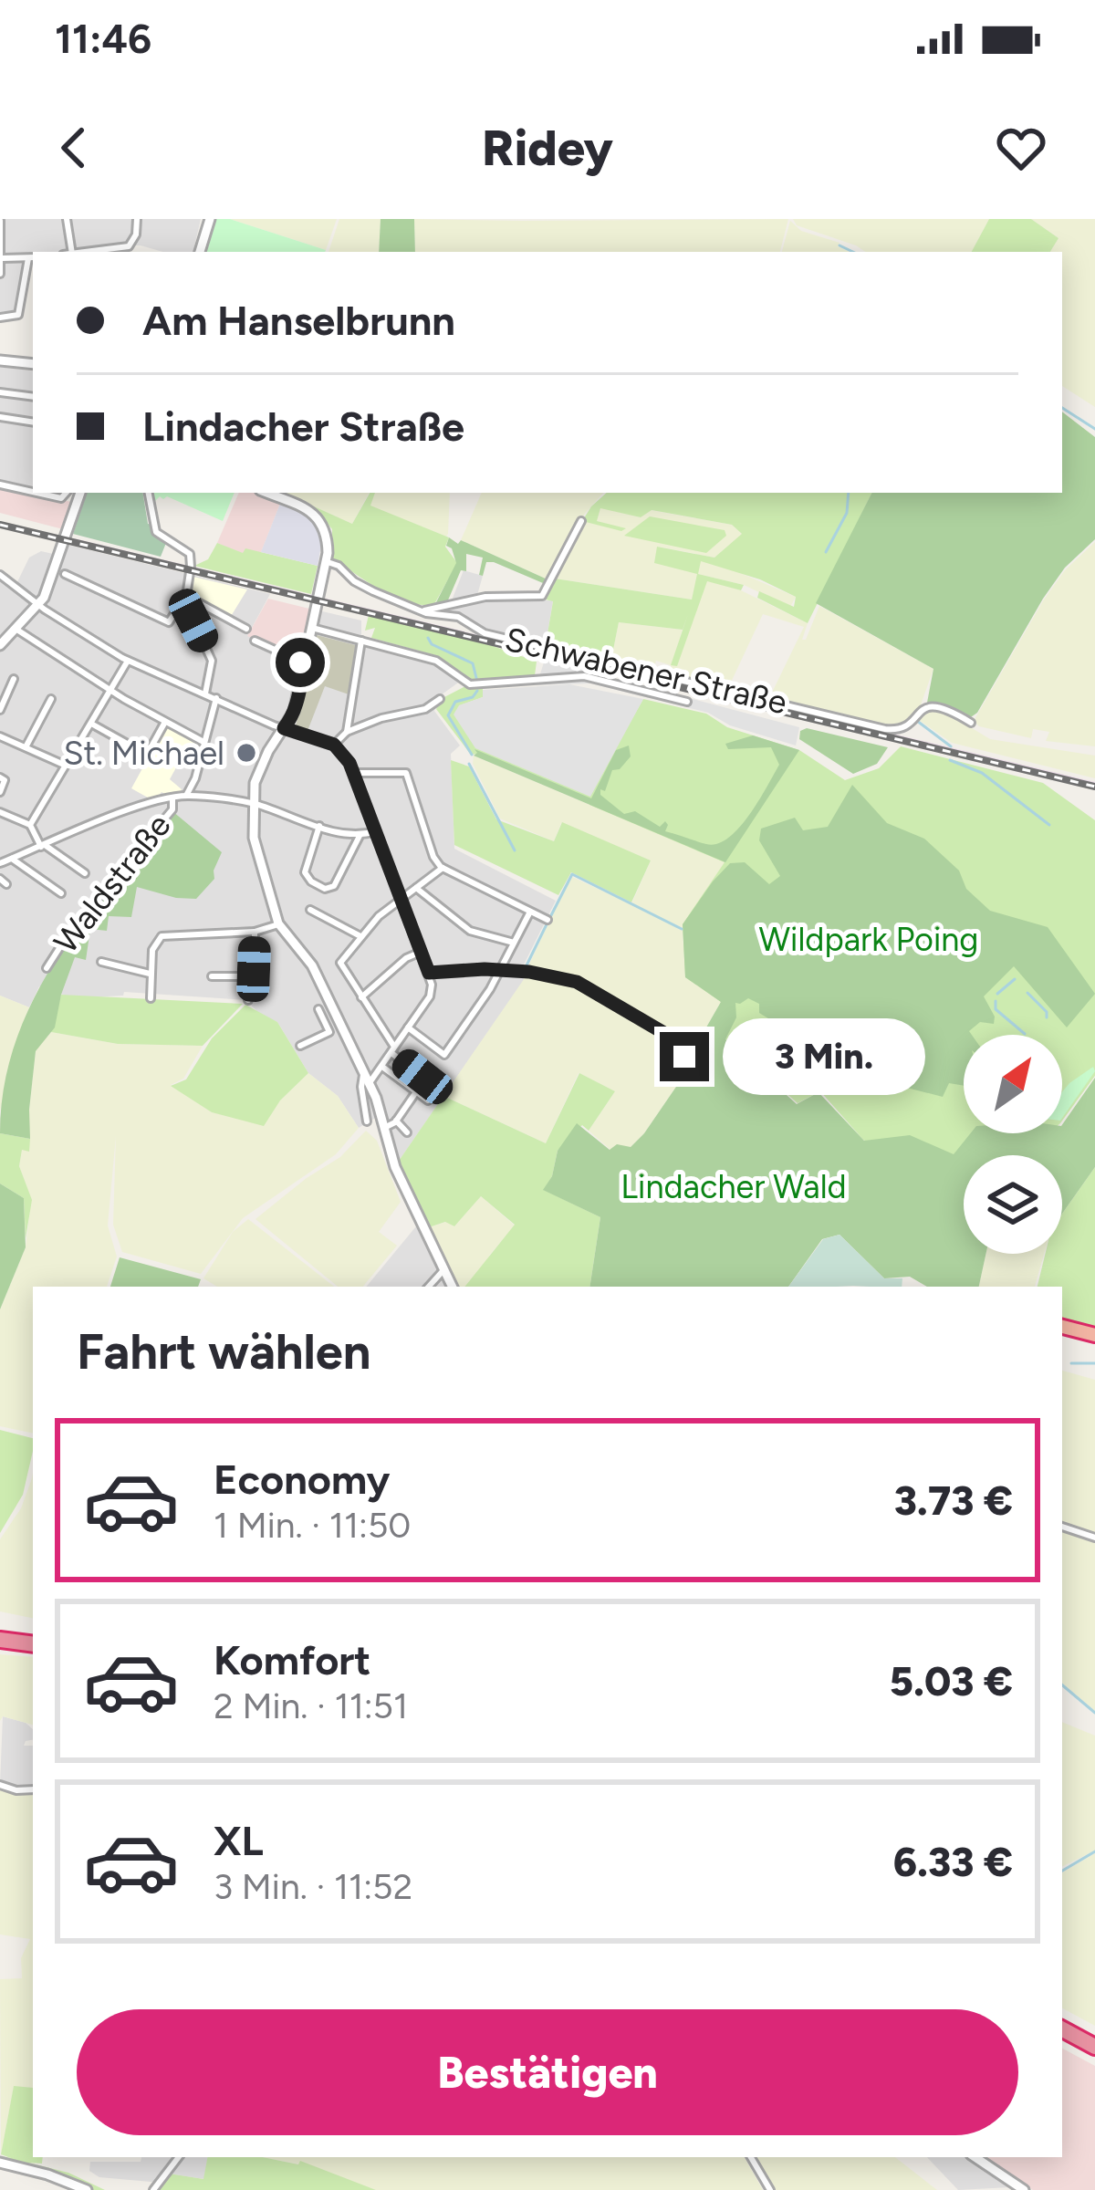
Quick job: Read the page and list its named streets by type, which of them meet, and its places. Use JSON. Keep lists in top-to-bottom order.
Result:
{
  "streets": {
    "street": ["Schwabener Straße", "Waldstraße"]
  },
  "parks": ["Wildpark Poing", "Lindacher Wald"],
  "places": ["St. Michael"],
  "north": "top right",
  "page": {
    "status": "11:46",
    "header": "Ridey",
    "banner": ["Am Hanselbrunn", "Lindacher Straße"],
    "bubble": "3 Min.",
    "heading": "Fahrt wählen",
    "list": [
      {
        "name": "Economy",
        "note": "1 Min. · 11:50",
        "value": "3.73 €"
      },
      {
        "name": "Komfort",
        "note": "2 Min. · 11:51",
        "value": "5.03 €"
      },
      {
        "name": "XL",
        "note": "3 Min. · 11:52",
        "value": "6.33 €"
      }
    ],
    "buttons": "Bestätigen"
  }
}
